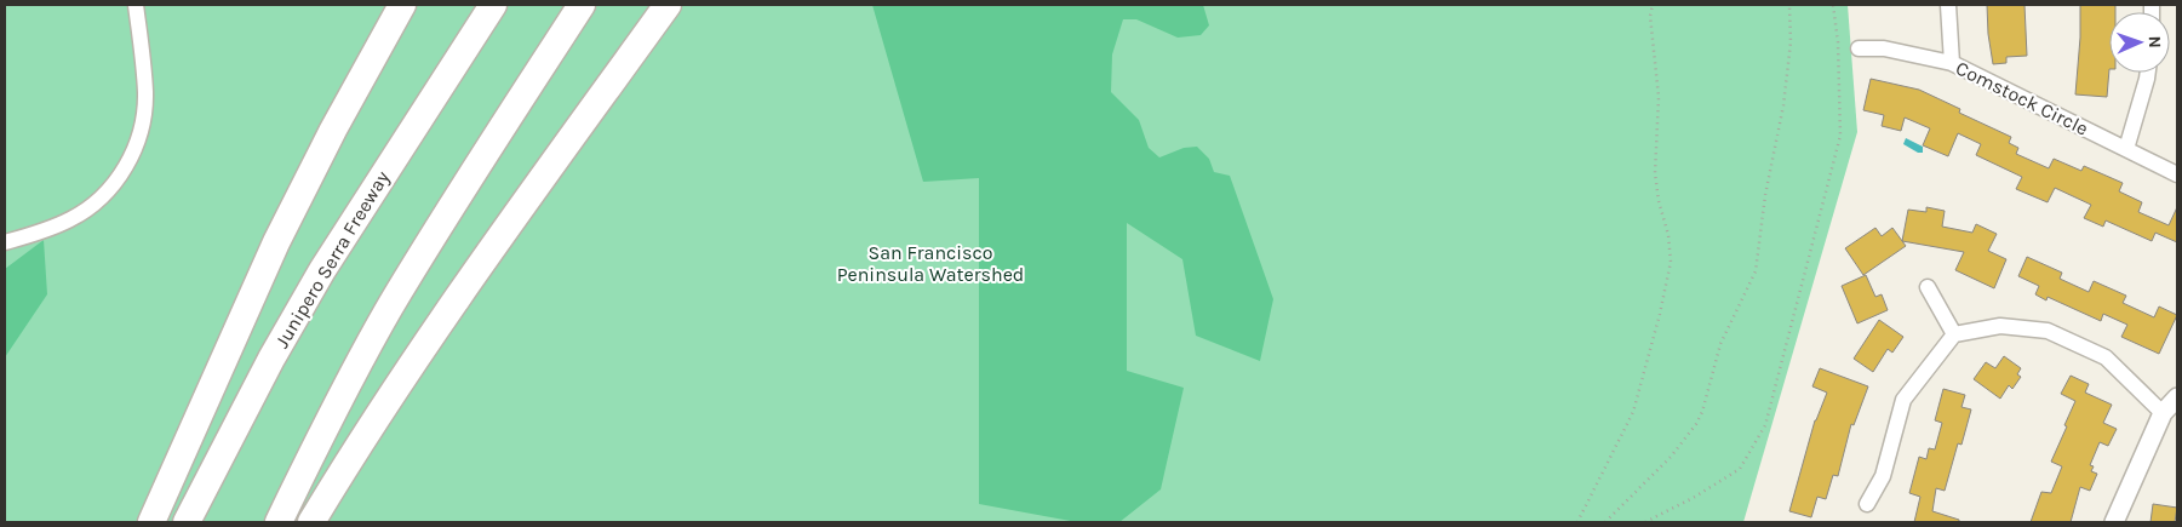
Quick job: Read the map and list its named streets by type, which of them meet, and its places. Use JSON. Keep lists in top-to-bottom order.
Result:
{
  "streets": {
    "highway": ["Junipero Serra Freeway"],
    "street": ["Comstock Circle"]
  },
  "parks": ["San Francisco Peninsula Watershed"],
  "north": "right"
}
